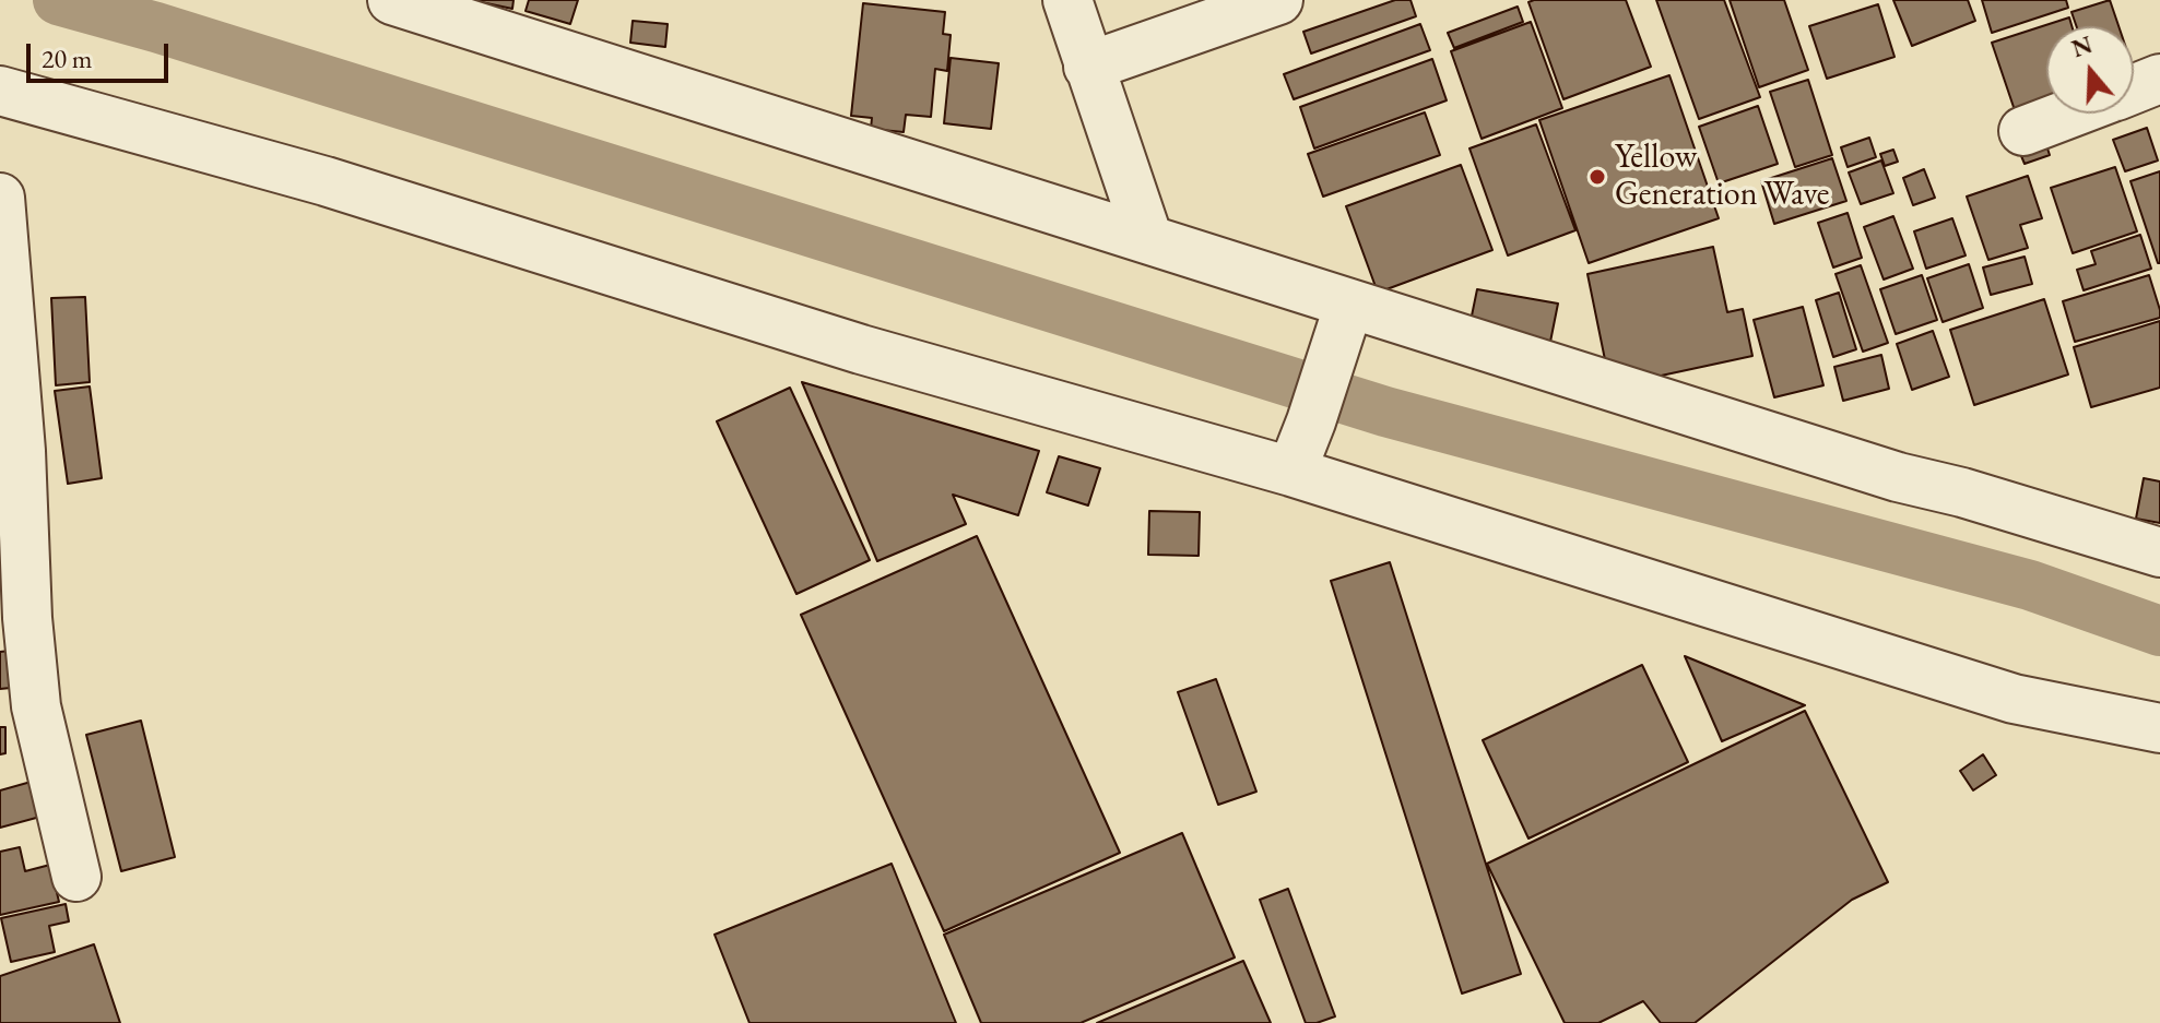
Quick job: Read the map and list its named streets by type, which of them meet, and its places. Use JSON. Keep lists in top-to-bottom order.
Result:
{
  "places": ["Yellow Generation Wave"],
  "scale_bar": "20 m",
  "north": "top"
}
